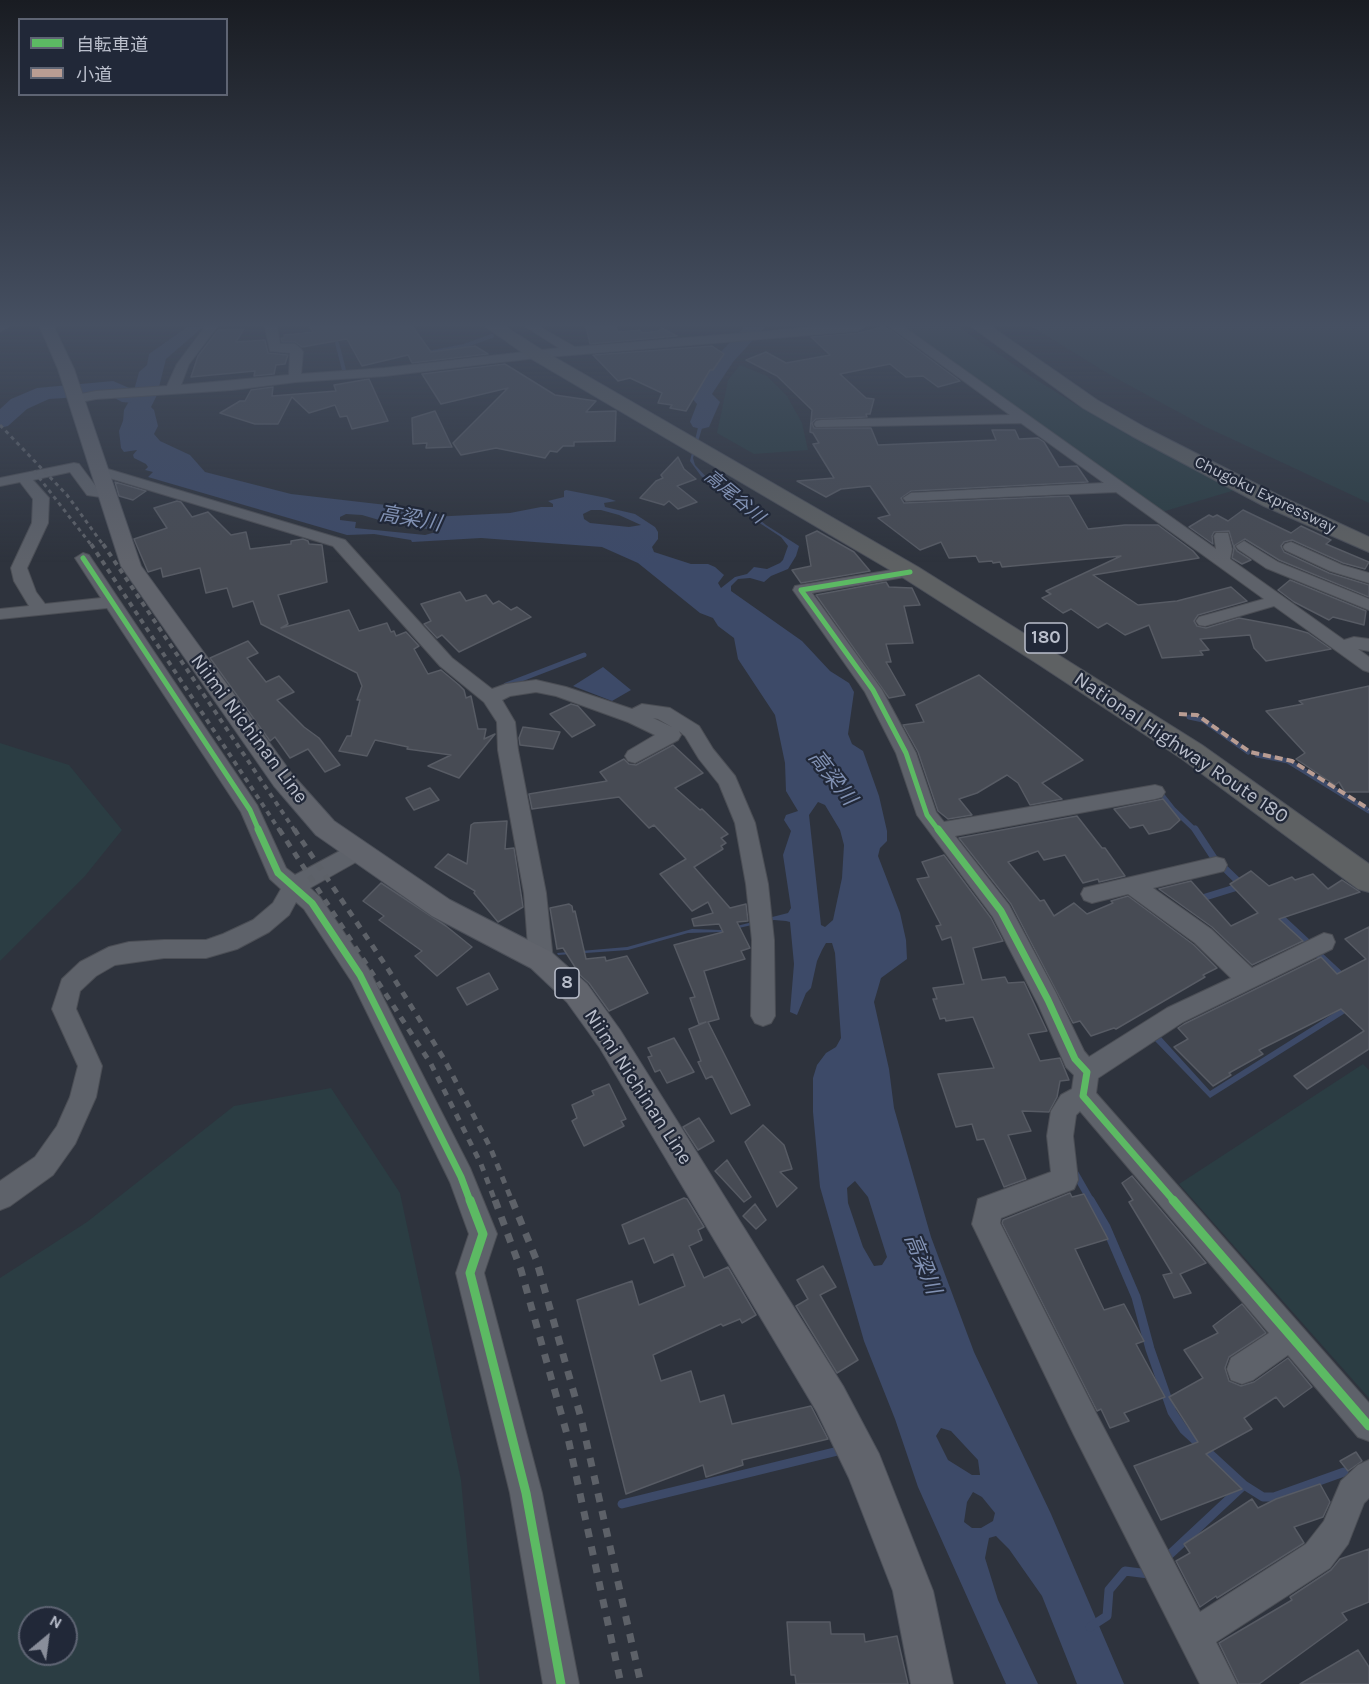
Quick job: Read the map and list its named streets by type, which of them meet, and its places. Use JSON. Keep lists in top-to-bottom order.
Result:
{
  "streets": {
    "highway": ["Chugoku Expressway", "180", "National Highway Route 180"],
    "main road": ["Niimi Nichinan Line", "8"]
  },
  "water": ["高尾谷川", "高梁川"],
  "legend": ["自転車道", "小道"],
  "north": "top right"
}
